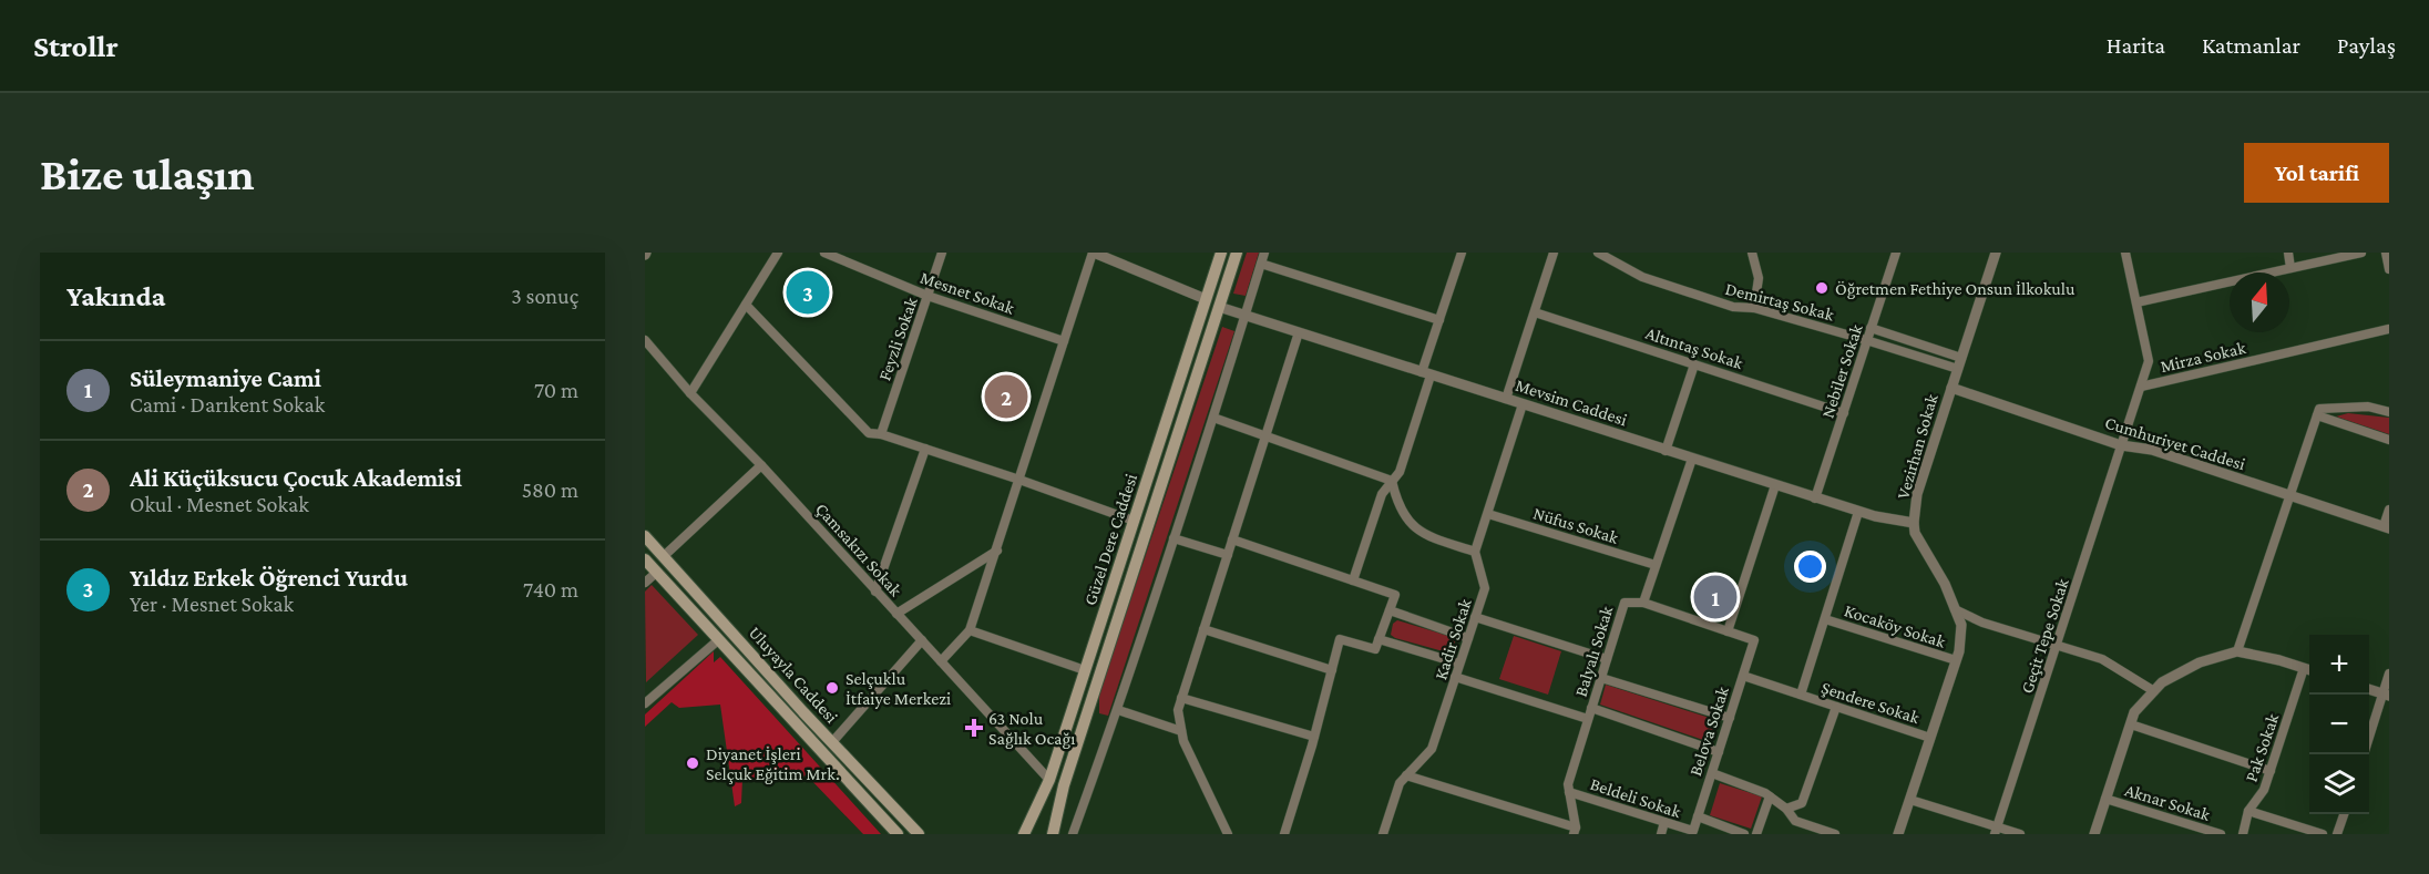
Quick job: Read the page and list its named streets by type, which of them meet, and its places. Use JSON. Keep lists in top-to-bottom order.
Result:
{
  "streets": {
    "main road": ["Güzel Dere Caddesi", "Uluyayla Caddesi"],
    "street": [
      "Mesnet Sokak",
      "Demirtaş Sokak",
      "Feyzli Sokak",
      "Altıntaş Sokak",
      "Mirza Sokak",
      "Nebiler Sokak",
      "Mevsim Caddesi",
      "Cumhuriyet Caddesi",
      "Vezirhan Sokak",
      "Nüfus Sokak",
      "Çamsakızı Sokak",
      "Kocaköy Sokak",
      "Geçit Tepe Sokak",
      "Kadir Sokak",
      "Balyalı Sokak",
      "Şendere Sokak",
      "Belova Sokak",
      "Pak Sokak",
      "Beldeli Sokak",
      "Aknar Sokak"
    ]
  },
  "crossings": [
    ["Mesnet Sokak", "Feyzli Sokak"],
    ["Demirtaş Sokak", "Nebiler Sokak"],
    ["Demirtaş Sokak", "Vezirhan Sokak"],
    ["Altıntaş Sokak", "Nebiler Sokak"],
    ["Mirza Sokak", "Geçit Tepe Sokak"],
    ["Nebiler Sokak", "Mevsim Caddesi"],
    ["Mevsim Caddesi", "Vezirhan Sokak"],
    ["Mevsim Caddesi", "Güzel Dere Caddesi"],
    ["Mevsim Caddesi", "Balyalı Sokak"],
    ["Mevsim Caddesi", "Şendere Sokak"],
    ["Cumhuriyet Caddesi", "Vezirhan Sokak"],
    ["Cumhuriyet Caddesi", "Geçit Tepe Sokak"],
    ["Vezirhan Sokak", "Kocaköy Sokak"],
    ["Vezirhan Sokak", "Şendere Sokak"],
    ["Nüfus Sokak", "Balyalı Sokak"],
    ["Güzel Dere Caddesi", "Çamsakızı Sokak"],
    ["Kocaköy Sokak", "Şendere Sokak"],
    ["Balyalı Sokak", "Beldeli Sokak"],
    ["Şendere Sokak", "Belova Sokak"],
    ["Belova Sokak", "Beldeli Sokak"]
  ],
  "places": {
    "other": ["Öğretmen Fethiye Onsun İlkokulu", "Selçuklu İtfaiye Merkezi", "Diyanet İşleri Selçuk Eğitim Mrk."],
    "health": ["63 Nolu Sağlık Ocağı"]
  },
  "north": "top",
  "page": {
    "header": "Strollr",
    "nav": ["Harita", "Katmanlar", "Paylaş"],
    "buttons": "Yol tarifi",
    "title": "Bize ulaşın",
    "heading": ["Yakında", "3 sonuç"],
    "pins": ["3", "2", "1"],
    "list": [
      {
        "mark": "1",
        "name": "Süleymaniye Cami",
        "note": "Cami · Darıkent Sokak",
        "value": "70 m"
      },
      {
        "mark": "2",
        "name": "Ali Küçüksucu Çocuk Akademisi",
        "note": "Okul · Mesnet Sokak",
        "value": "580 m"
      },
      {
        "mark": "3",
        "name": "Yıldız Erkek Öğrenci Yurdu",
        "note": "Yer · Mesnet Sokak",
        "value": "740 m"
      }
    ],
    "map_buttons": ["+", "−"]
  }
}
